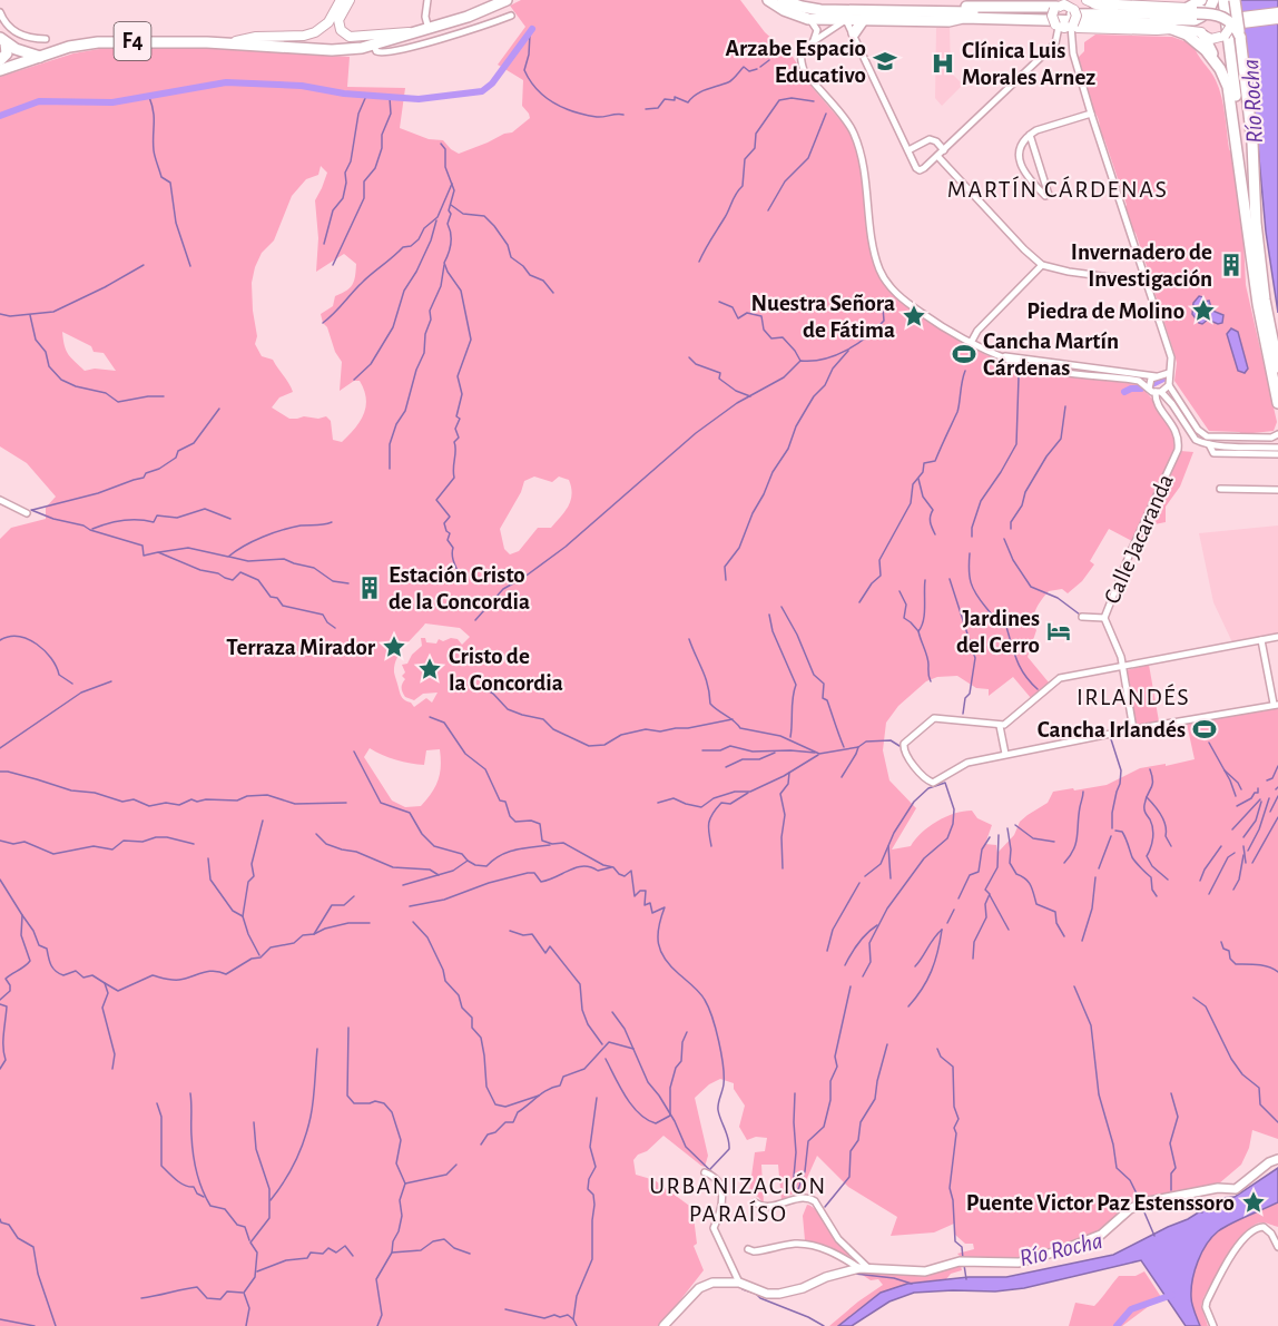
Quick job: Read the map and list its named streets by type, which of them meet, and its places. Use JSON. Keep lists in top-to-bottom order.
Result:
{
  "streets": {
    "main road": ["F4"],
    "street": ["Calle Jacaranda"]
  },
  "districts": ["MARTÍN CÁRDENAS", "IRLANDÉS", "URBANIZACIÓN PARAÍSO"],
  "water": ["Río Rocha"],
  "places": {
    "school or university": ["Arzabe Espacio Educativo"],
    "hospital": ["Clínica Luis Morales Arnez"],
    "building": ["Invernadero de Investigación", "Estación Cristo de la Concordia"],
    "place": [
      "Piedra de Molino",
      "Nuestra Señora de Fátima",
      "Terraza Mirador",
      "Cristo de la Concordia",
      "Puente Victor Paz Estenssoro"
    ],
    "sports": ["Cancha Martín Cárdenas", "Cancha Irlandés"],
    "hotel": ["Jardines del Cerro"]
  }
}
